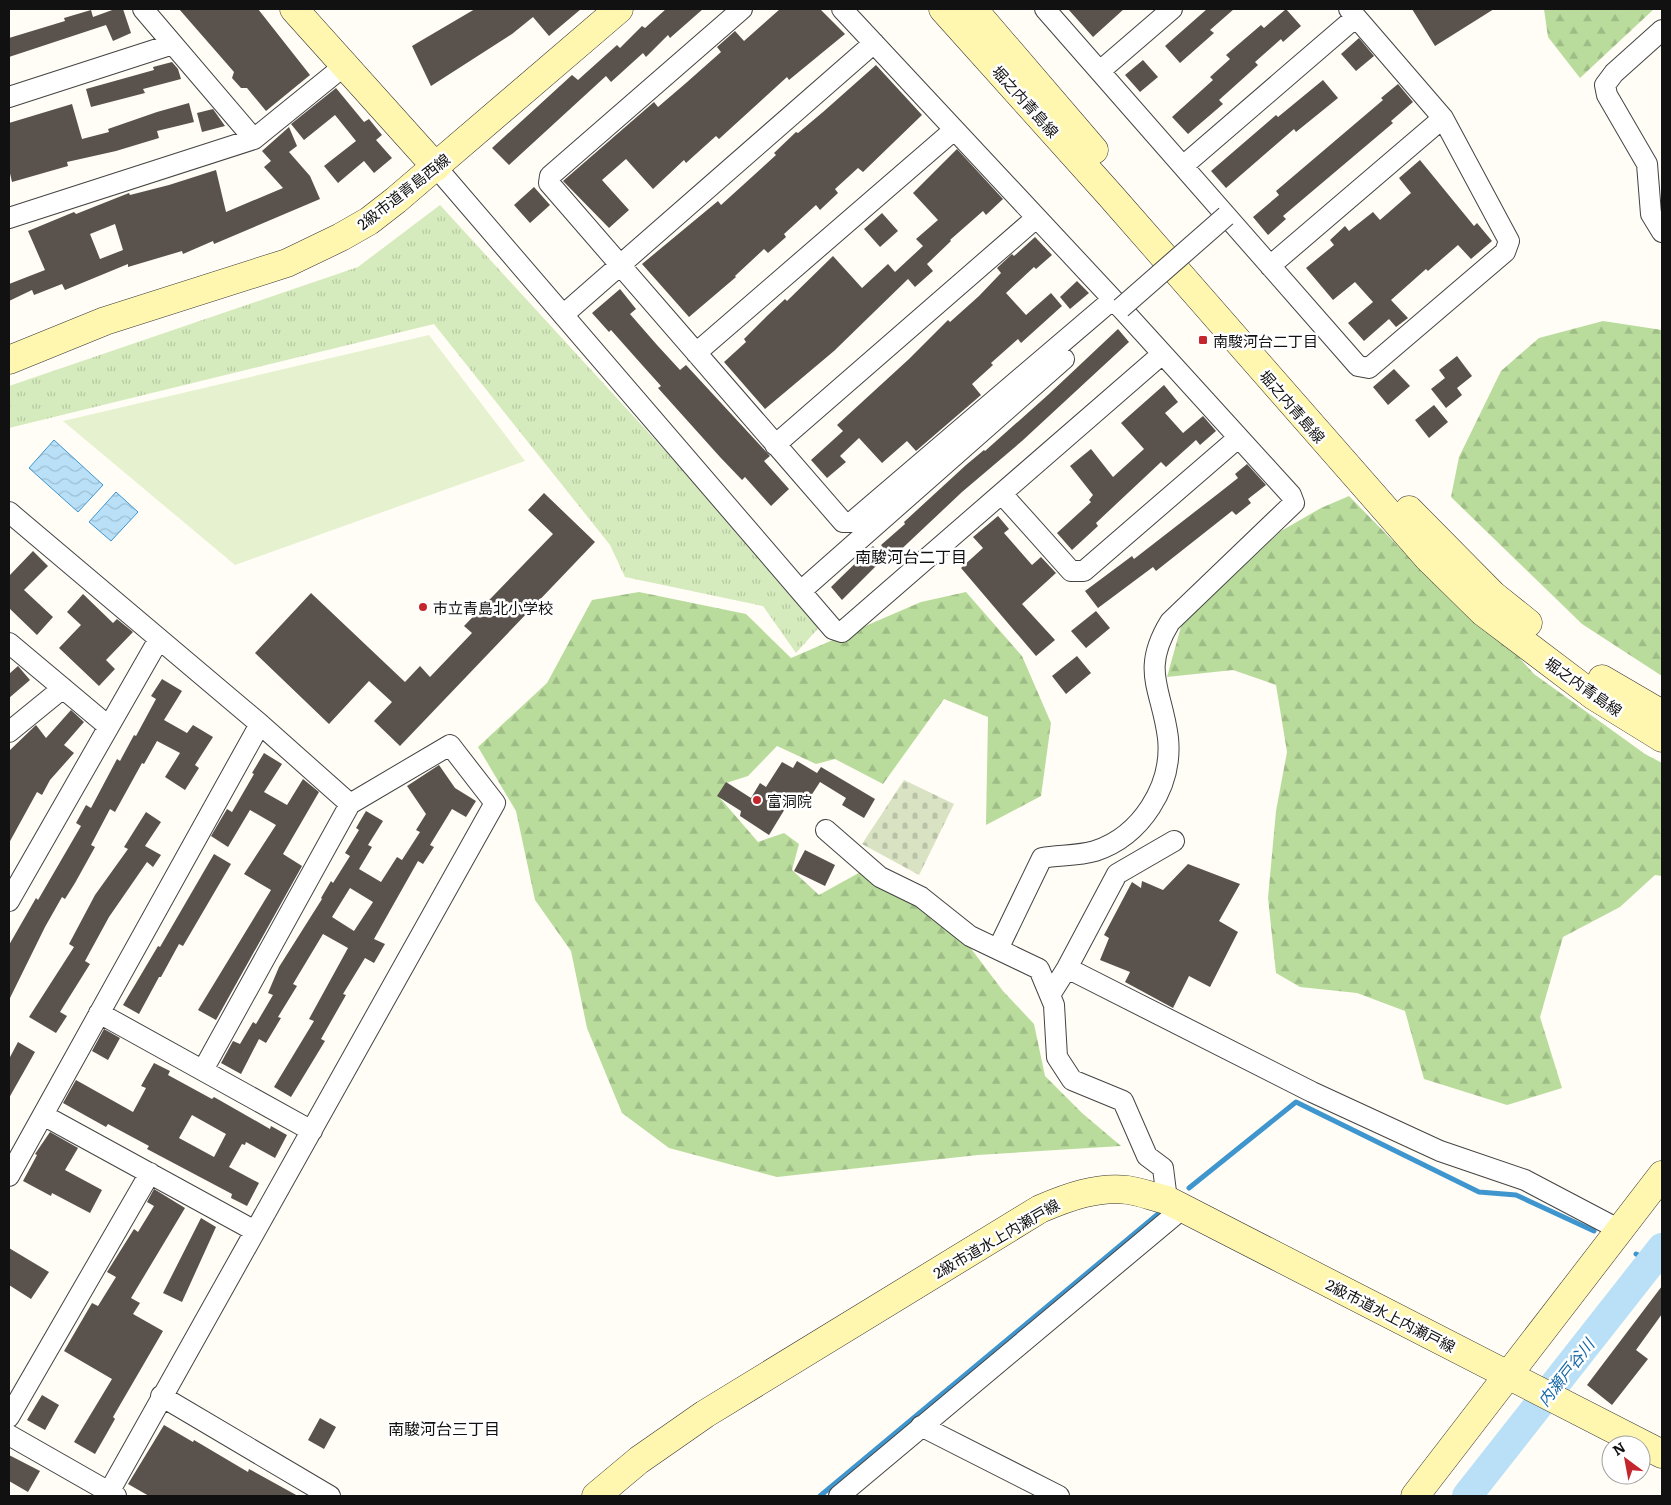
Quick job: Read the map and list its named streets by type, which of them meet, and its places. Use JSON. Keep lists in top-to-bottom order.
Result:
{
  "streets": {
    "street": ["堀之内青島線", "2級市道青島西線", "2級市道水上内瀬戸線"]
  },
  "districts": ["南駿河台二丁目", "南駿河台三丁目"],
  "water": ["内瀬戸谷川"],
  "places": {
    "transit": ["南駿河台二丁目"],
    "other": ["市立青島北小学校", "富洞院"]
  },
  "north": "top left"
}
